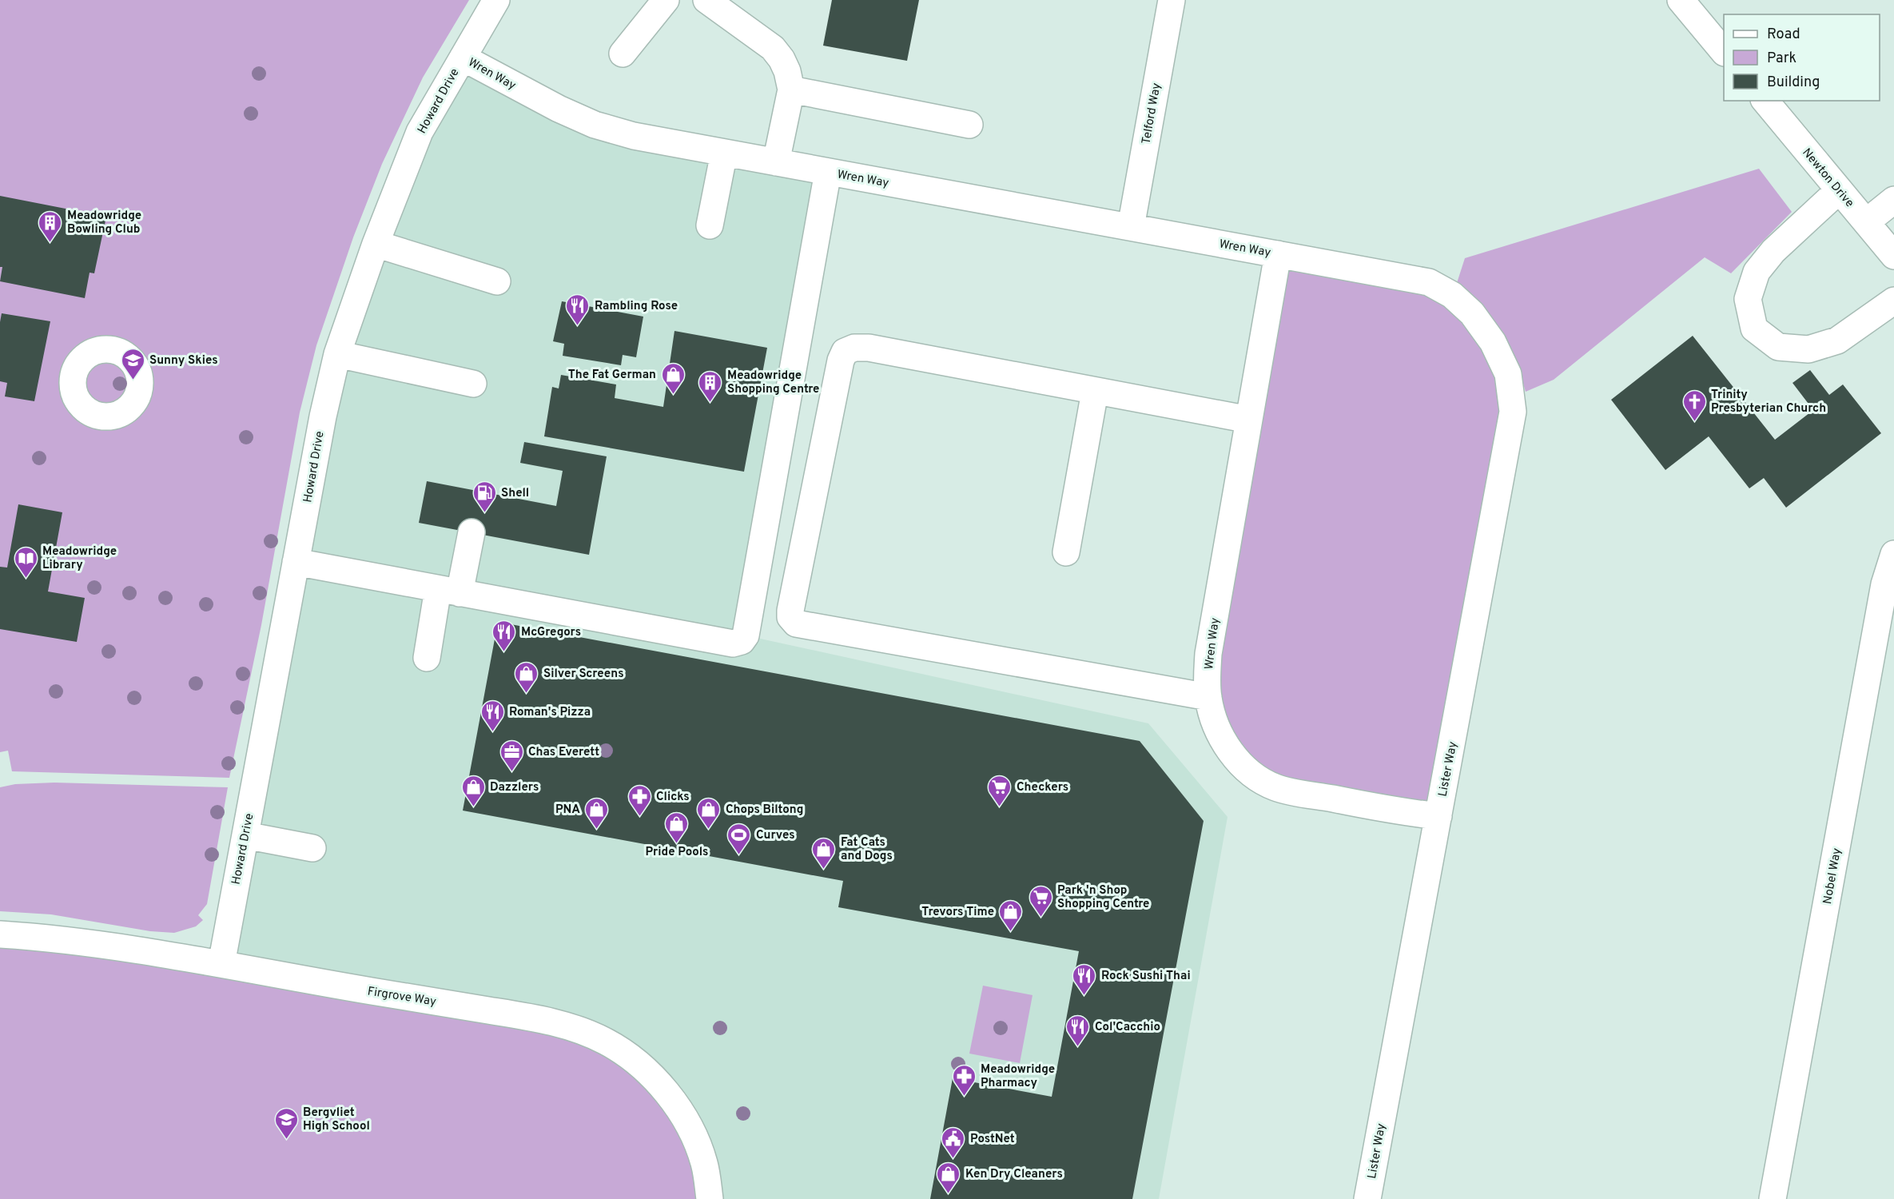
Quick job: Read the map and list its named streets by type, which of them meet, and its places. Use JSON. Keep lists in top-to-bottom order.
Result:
{
  "streets": {
    "street": [
      "Wren Way",
      "Howard Drive",
      "Telford Way",
      "Newton Drive",
      "Lister Way",
      "Nobel Way",
      "Firgrove Way"
    ]
  },
  "crossings": [
    ["Wren Way", "Howard Drive"],
    ["Wren Way", "Telford Way"],
    ["Wren Way", "Lister Way"],
    ["Howard Drive", "Firgrove Way"]
  ],
  "places": {
    "building": ["Meadowridge Bowling Club", "Meadowridge Shopping Centre"],
    "restaurant": [
      "Rambling Rose",
      "McGregors",
      "Roman's Pizza",
      "Rock Sushi Thai",
      "Col'Cacchio"
    ],
    "school or university": ["Sunny Skies", "Bergvliet High School"],
    "shop": [
      "The Fat German",
      "Silver Screens",
      "Dazzlers",
      "PNA",
      "Chops Biltong",
      "Pride Pools",
      "Fat Cats and Dogs",
      "Trevors Time",
      "Ken Dry Cleaners"
    ],
    "church": ["Trinity Presbyterian Church"],
    "fuel station": ["Shell"],
    "library": ["Meadowridge Library"],
    "office": ["Chas Everett"],
    "supermarket": ["Checkers", "Park 'n Shop Shopping Centre"],
    "pharmacy": ["Clicks", "Meadowridge Pharmacy"],
    "sports": ["Curves"],
    "public building": ["PostNet"]
  },
  "legend": ["Road", "Park", "Building"]
}
